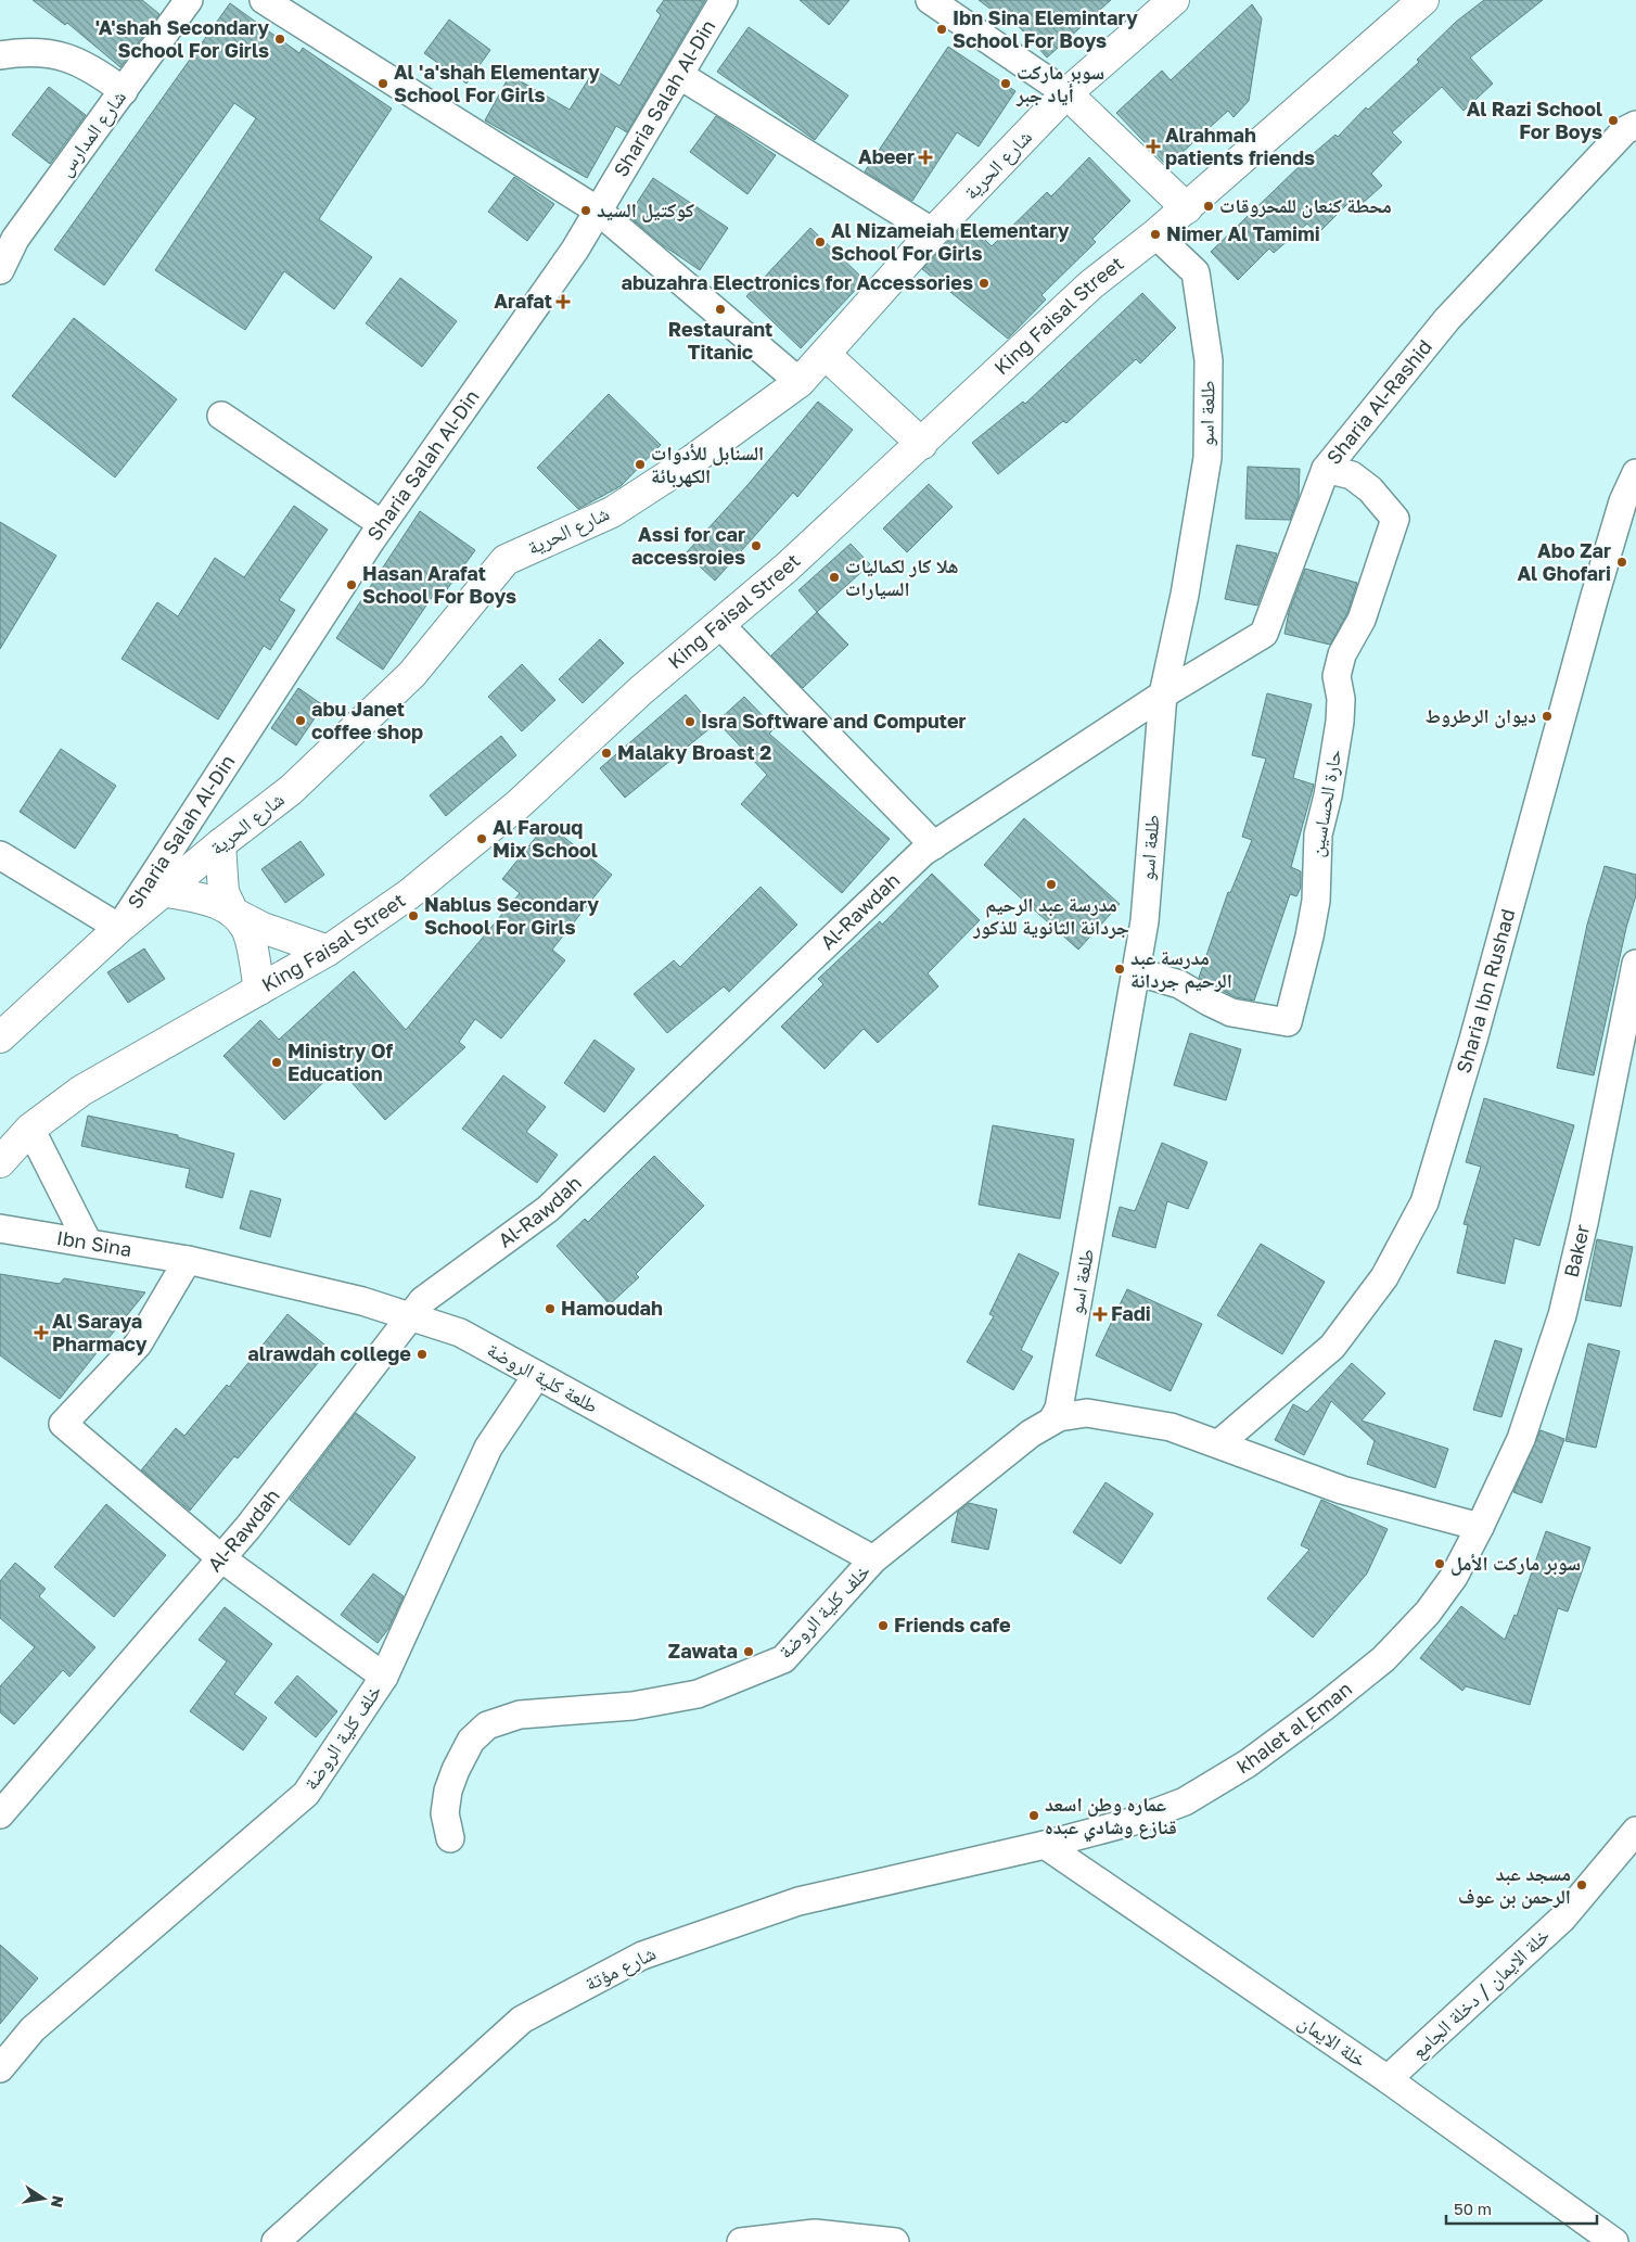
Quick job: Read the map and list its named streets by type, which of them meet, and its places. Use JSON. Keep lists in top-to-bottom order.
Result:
{
  "streets": {
    "main road": ["شارع الحرية", "King Faisal Street"],
    "street": [
      "Sharia Salah Al-Din",
      "شارع المدارس",
      "Sharia Al-Rashid",
      "طلعة اسو",
      "حارة الحساسين",
      "Al-Rawdah",
      "Sharia Ibn Rushad",
      "Ibn Sina",
      "Baker",
      "طلعة كلية الروضة",
      "خلف كلية الروضة",
      "khalet al ِEman",
      "شارع مؤتة",
      "خلة الايمان / دخلة الجامع",
      "خلة الايمان"
    ]
  },
  "crossings": [
    ["Sharia Salah Al-Din", "شارع الحرية"],
    ["King Faisal Street", "طلعة اسو"],
    ["Sharia Al-Rashid", "طلعة اسو"],
    ["Sharia Al-Rashid", "حارة الحساسين"],
    ["Sharia Al-Rashid", "Al-Rawdah"],
    ["طلعة اسو", "حارة الحساسين"],
    ["طلعة اسو", "Al-Rawdah"],
    ["طلعة اسو", "خلف كلية الروضة"],
    ["Al-Rawdah", "طلعة كلية الروضة"],
    ["Sharia Ibn Rushad", "خلف كلية الروضة"],
    ["Ibn Sina", "طلعة كلية الروضة"],
    ["Baker", "خلف كلية الروضة"],
    ["Baker", "khalet al ِEman"],
    ["طلعة كلية الروضة", "خلف كلية الروضة"],
    ["خلف كلية الروضة", "khalet al ِEman"],
    ["khalet al ِEman", "شارع مؤتة"],
    ["khalet al ِEman", "خلة الايمان"],
    ["شارع مؤتة", "خلة الايمان"],
    ["خلة الايمان / دخلة الجامع", "خلة الايمان"]
  ],
  "places": {
    "other": [
      "Ibn Sina Elemintary School For Boys",
      "'A'shah Secondary School For Girls",
      "Al 'a'shah Elementary School For Girls",
      "سوبر ماركت أياد جبر",
      "Al Razi School For Boys",
      "محطة كنعان للمحروقات",
      "كوكتيل السيد",
      "Nimer Al Tamimi",
      "Al Nizameiah Elementary School For Girls",
      "abuzahra Electronics for Accessories",
      "Restaurant Titanic",
      "السنابل للأدوات الكهربائة",
      "Assi for car accessroies",
      "Abo Zar Al Ghofari",
      "هلا كار لكماليات السيارات",
      "Hasan Arafat School For Boys",
      "ديوان الرطروط",
      "abu Janet coffee shop",
      "Isra Software and Computer",
      "Malaky Broast 2",
      "Al Farouq Mix School",
      "مدرسة عبد الرحيم جردانة الثانوية للذكور",
      "Nablus Secondary School For Girls",
      "مدرسة عبد الرحيم جردانة",
      "Ministry Of Education",
      "Hamoudah",
      "alrawdah college",
      "سوبر ماركت الأمل",
      "Friends cafe",
      "Zawata",
      "عماره وطن اسعد قنازع وشادي عبده",
      "مسجد عبد الرحمن بن عوف"
    ],
    "health": [
      "Alrahmah patients friends",
      "Abeer",
      "Arafat",
      "Fadi",
      "Al Saraya Pharmacy"
    ]
  },
  "scale_bar": "50 m",
  "north": "right"
}
